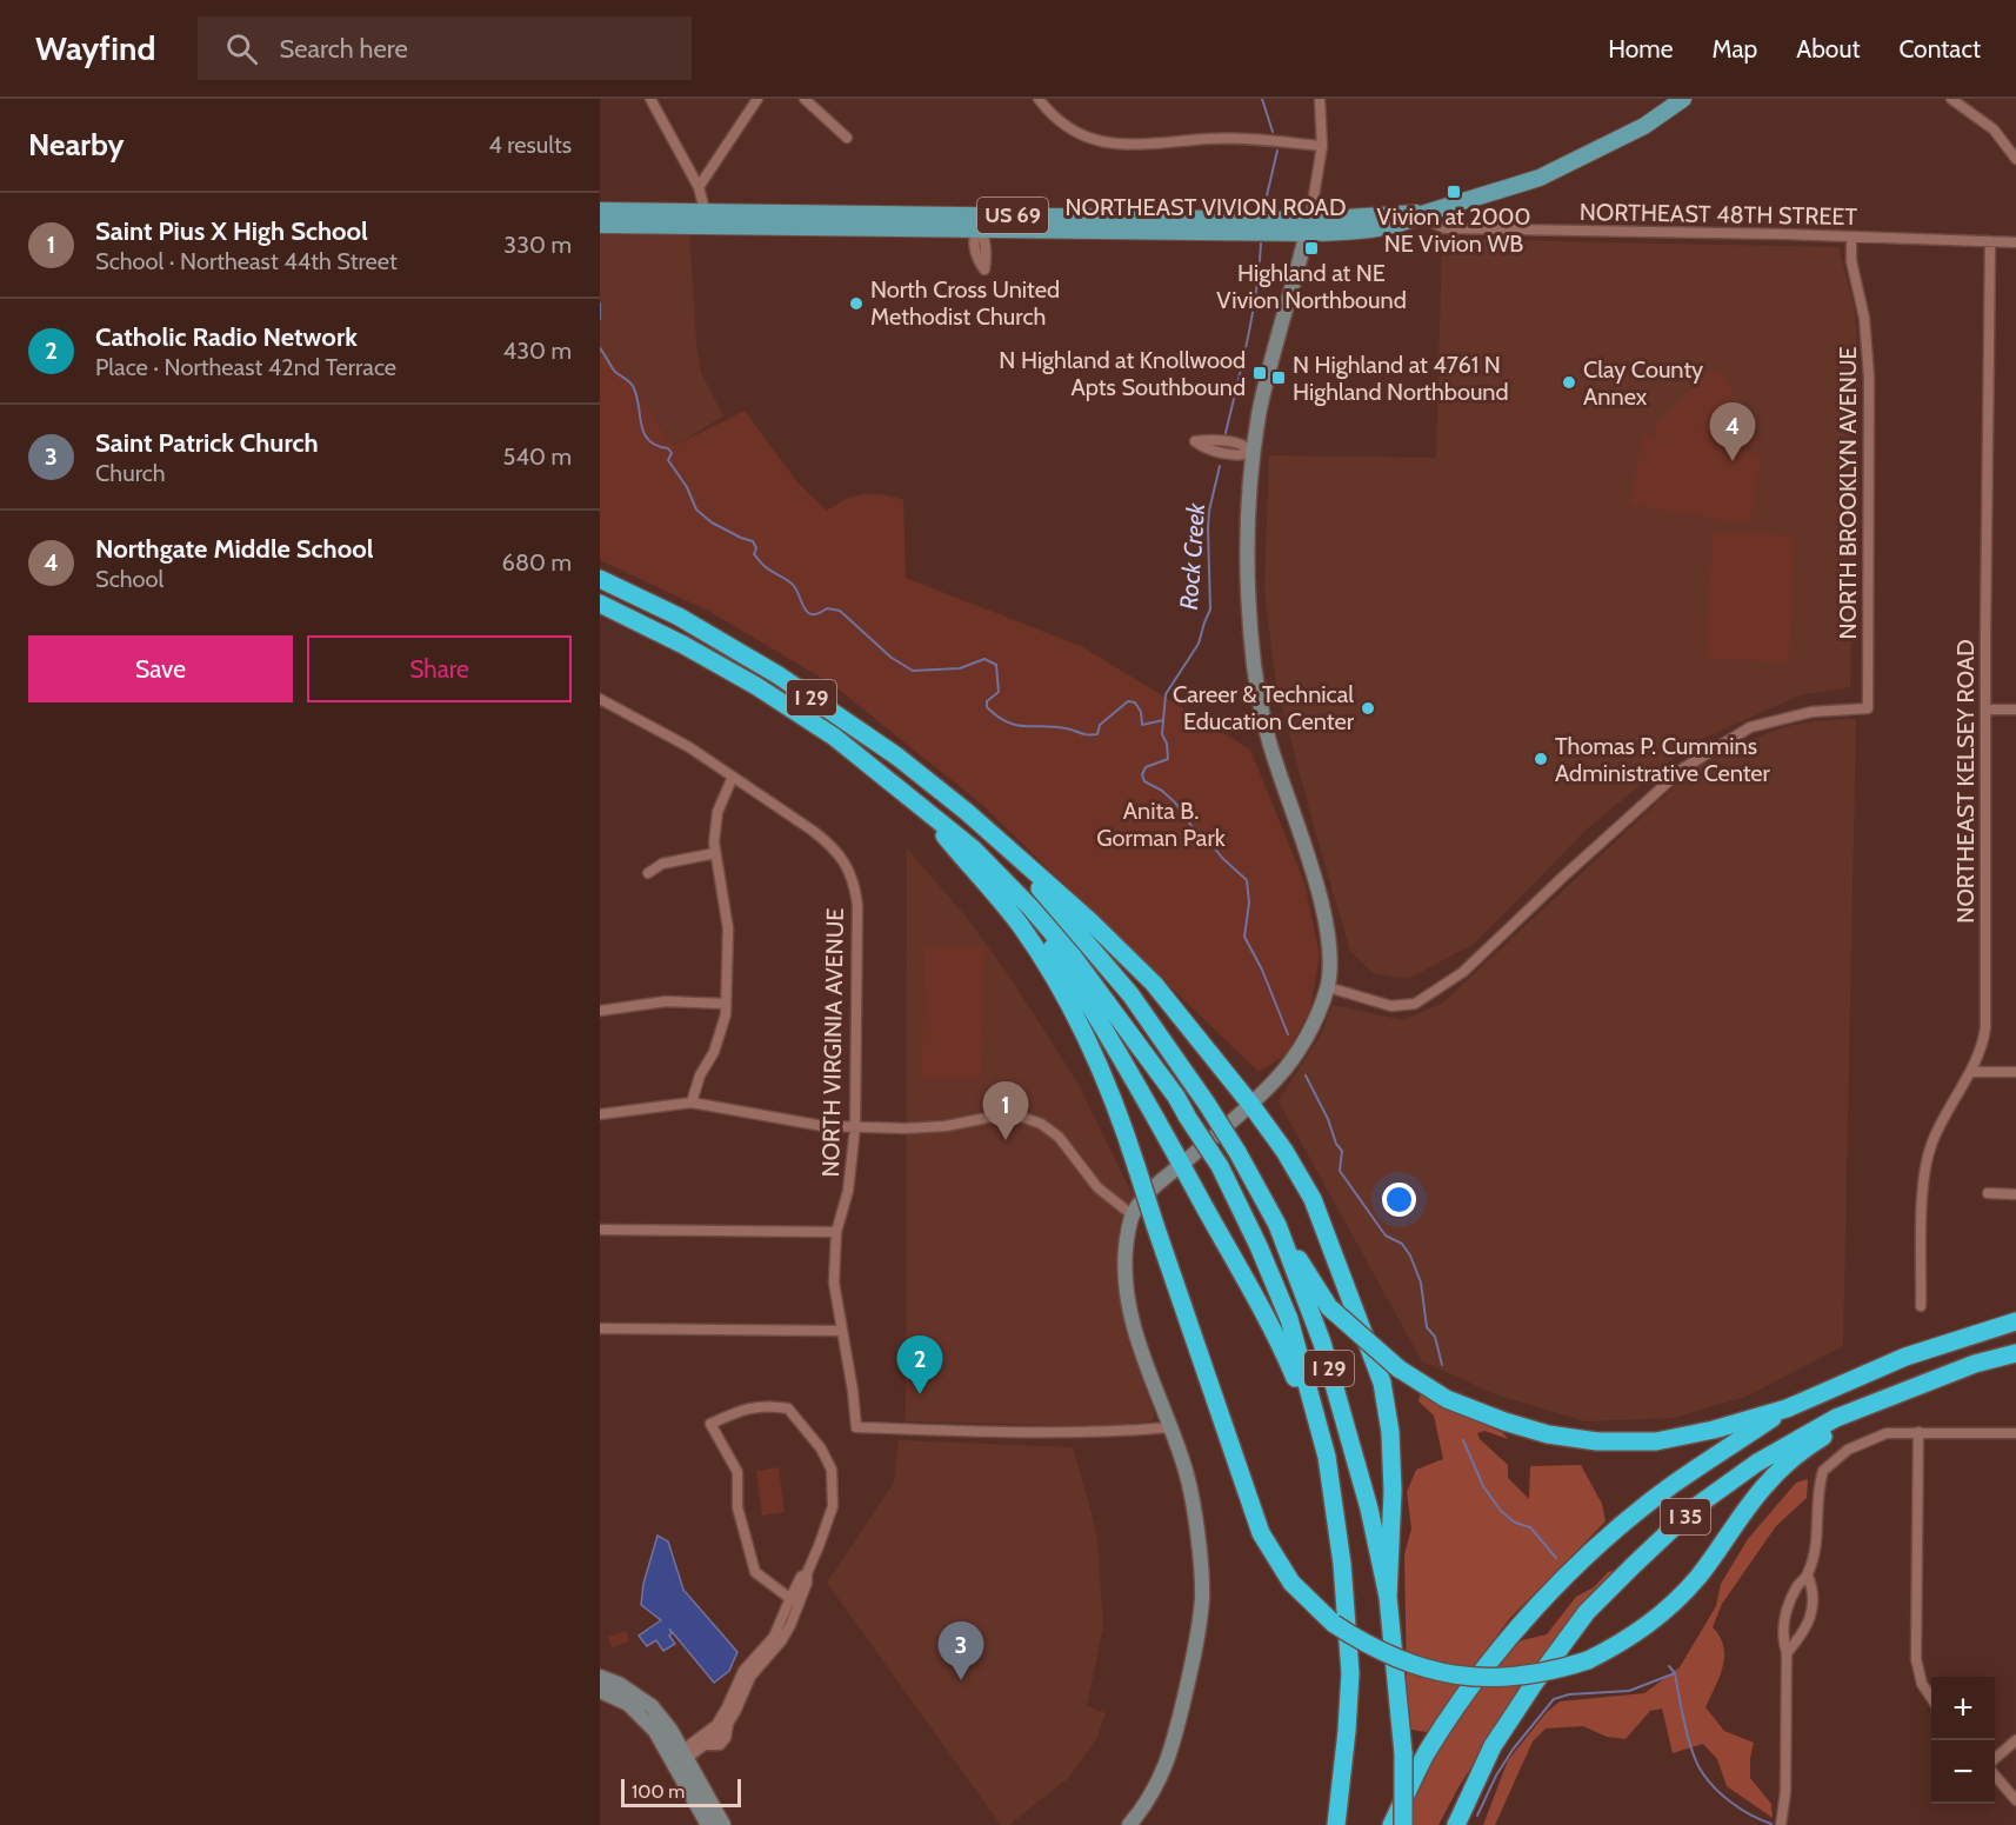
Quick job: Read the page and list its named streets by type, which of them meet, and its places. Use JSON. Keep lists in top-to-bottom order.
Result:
{
  "streets": {
    "highway": ["I 29", "I 35"],
    "main road": ["NORTHEAST VIVION ROAD", "US 69"],
    "street": [
      "NORTHEAST 48TH STREET",
      "NORTH BROOKLYN AVENUE",
      "NORTHEAST KELSEY ROAD",
      "NORTH VIRGINIA AVENUE"
    ]
  },
  "crossings": [
    ["NORTHEAST VIVION ROAD", "NORTHEAST 48TH STREET"],
    ["NORTHEAST 48TH STREET", "NORTH BROOKLYN AVENUE"],
    ["NORTHEAST 48TH STREET", "NORTHEAST KELSEY ROAD"]
  ],
  "water": ["Rock Creek"],
  "parks": ["Anita B. Gorman Park"],
  "places": {
    "transit": [
      "Vivion at 2000 NE Vivion WB",
      "Highland at NE Vivion Northbound",
      "N Highland at Knollwood Apts Southbound",
      "N Highland at 4761 N Highland Northbound"
    ],
    "other": [
      "North Cross United Methodist Church",
      "Clay County Annex",
      "Career & Technical Education Center",
      "Thomas P. Cummins Administrative Center"
    ]
  },
  "scale_bar": "100 m",
  "page": {
    "header": "Wayfind",
    "search": "Search here",
    "nav": [
      "Home",
      "Map",
      "About",
      "Contact"
    ],
    "heading": ["Nearby", "4 results"],
    "list": [
      {
        "mark": "1",
        "name": "Saint Pius X High School",
        "note": "School · Northeast 44th Street",
        "value": "330 m"
      },
      {
        "mark": "2",
        "name": "Catholic Radio Network",
        "note": "Place · Northeast 42nd Terrace",
        "value": "430 m"
      },
      {
        "mark": "3",
        "name": "Saint Patrick Church",
        "note": "Church",
        "value": "540 m"
      },
      {
        "mark": "4",
        "name": "Northgate Middle School",
        "note": "School",
        "value": "680 m"
      }
    ],
    "pins": [
      "4",
      "1",
      "2",
      "3"
    ],
    "buttons": ["Save", "Share"],
    "map_buttons": ["+", "−"],
    "scale": "100 m"
  }
}
